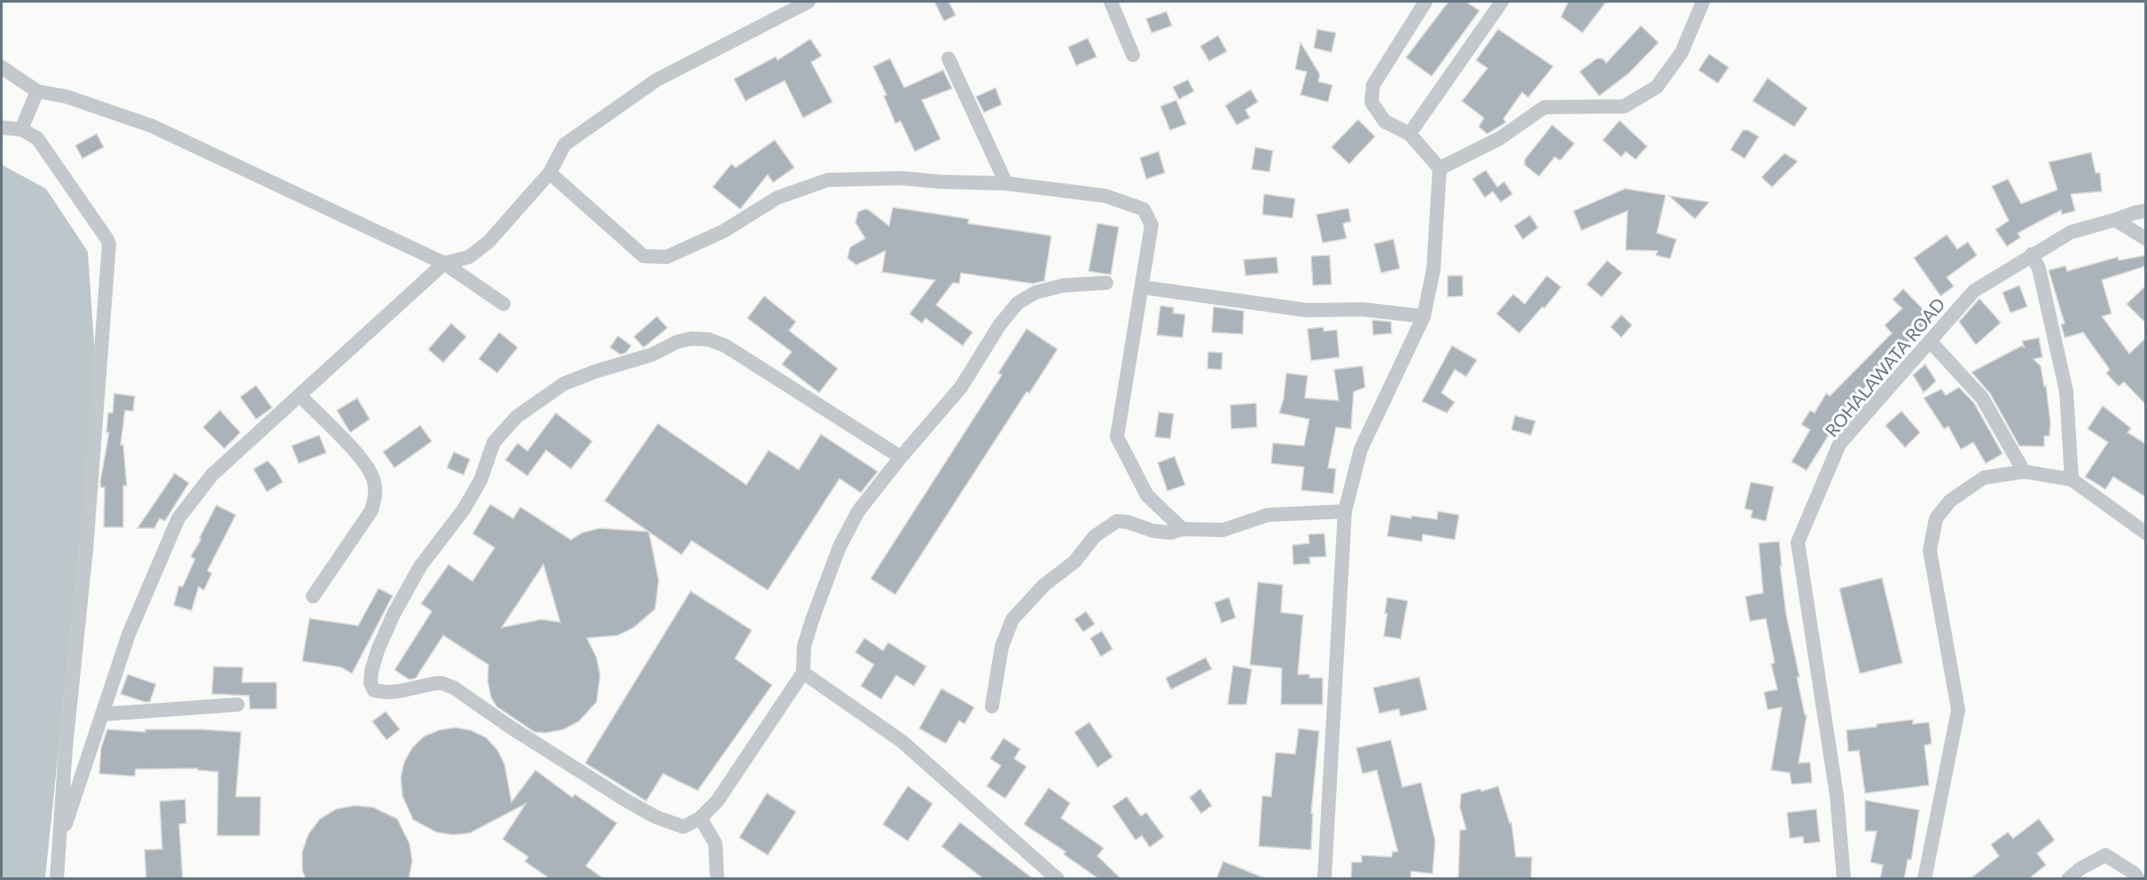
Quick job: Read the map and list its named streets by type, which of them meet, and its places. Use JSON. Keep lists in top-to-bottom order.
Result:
{
  "streets": {
    "street": ["ROHALAWATA ROAD"]
  }
}
